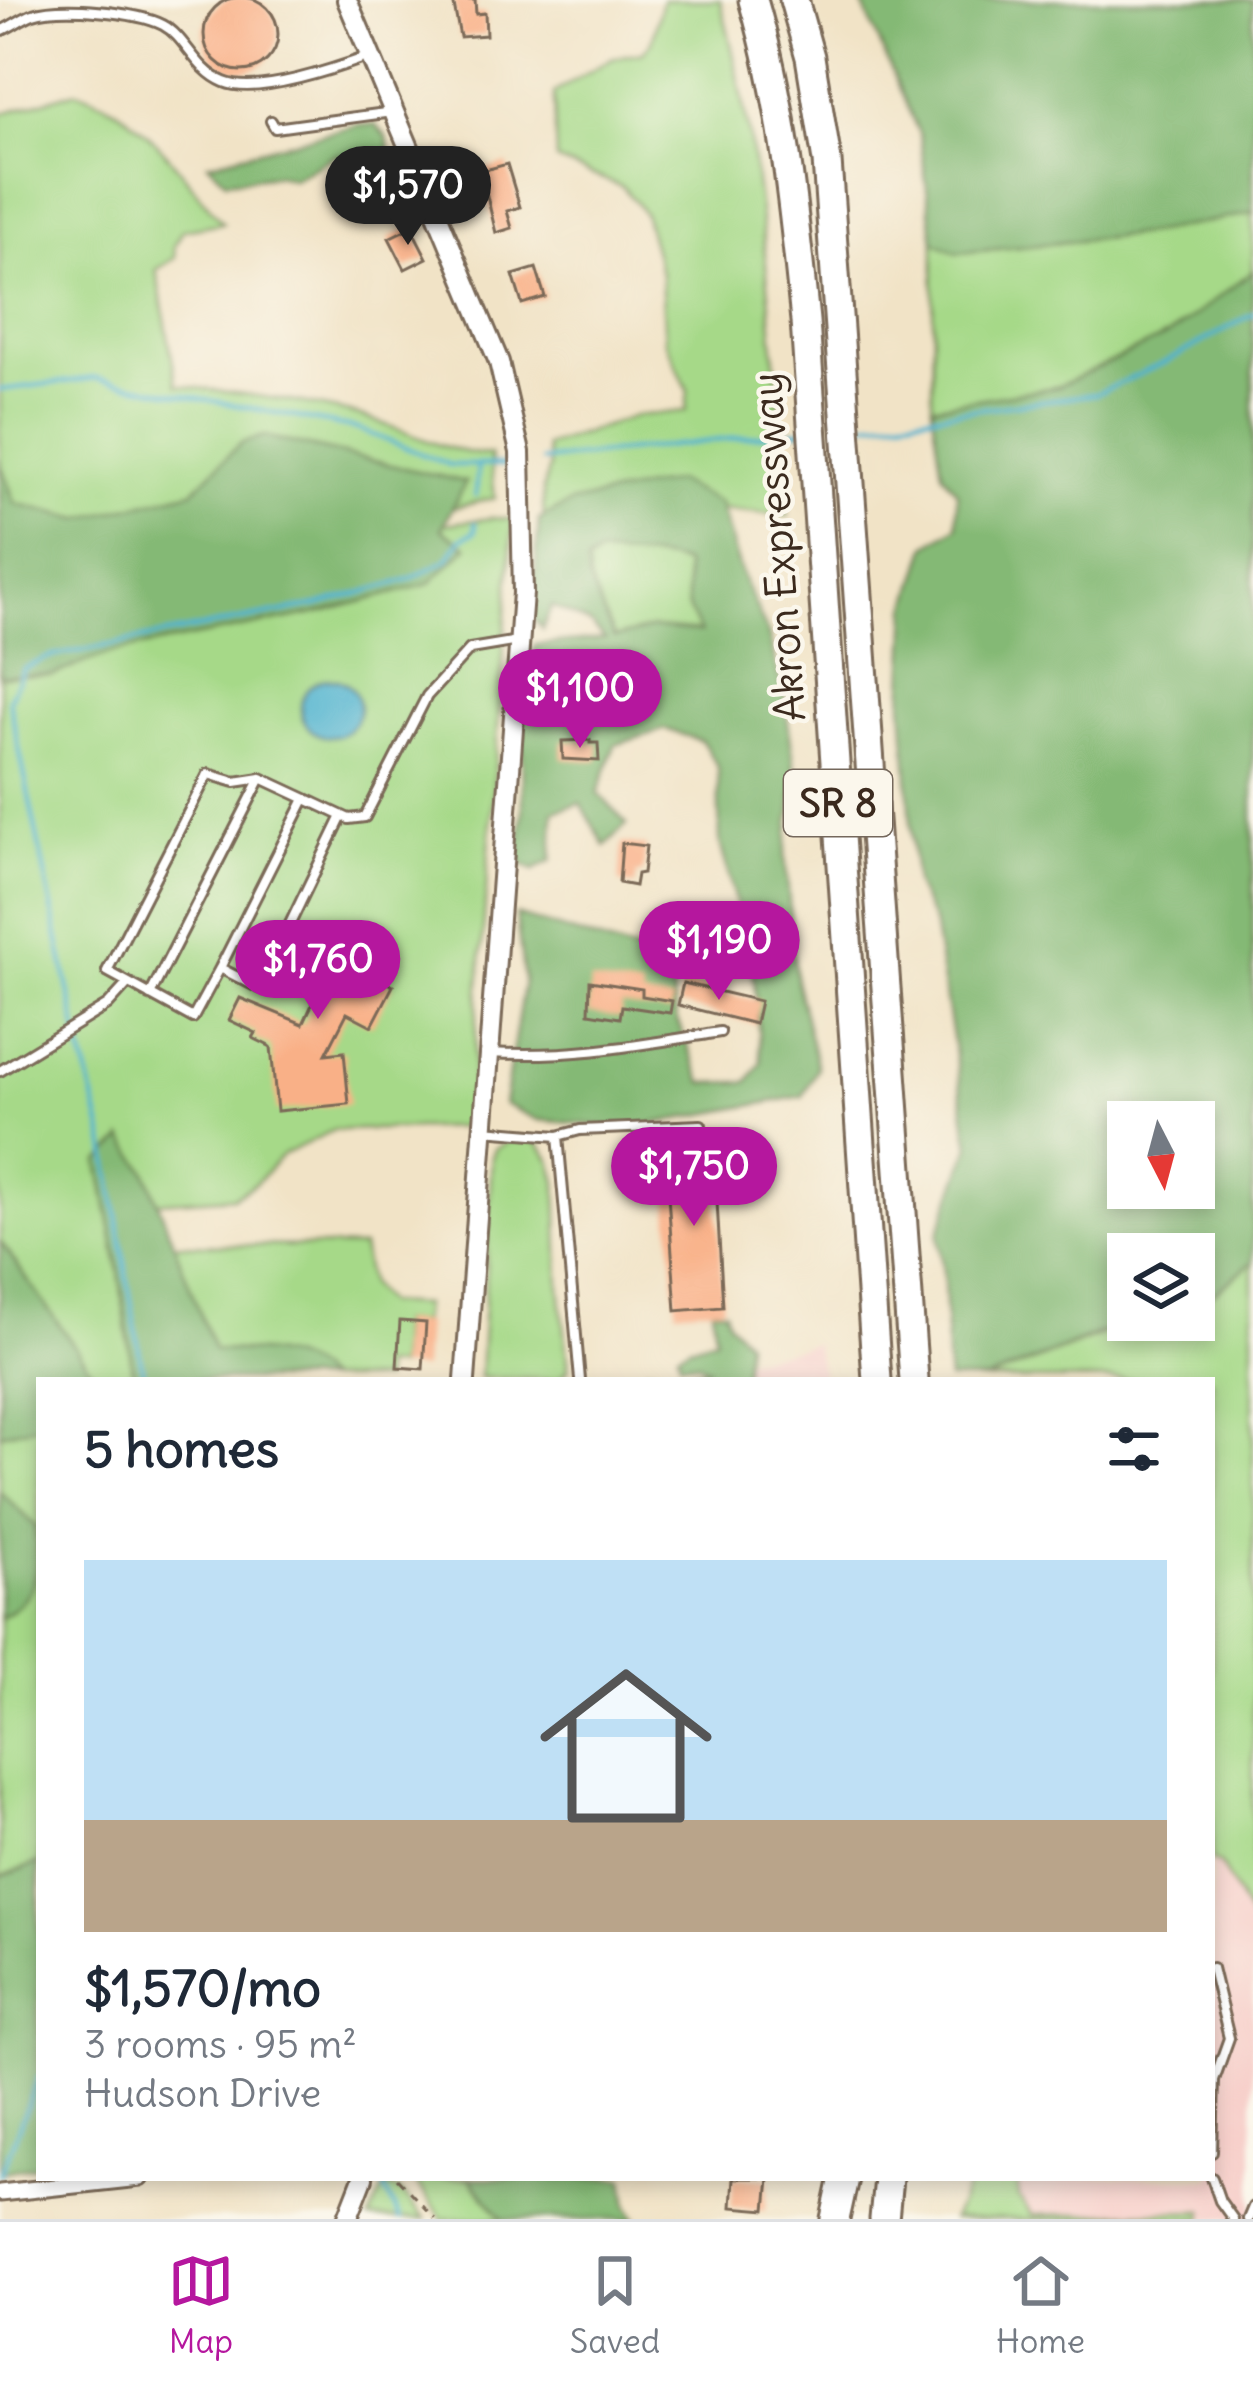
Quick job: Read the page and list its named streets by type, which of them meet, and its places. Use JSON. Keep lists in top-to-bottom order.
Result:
{
  "streets": {
    "highway": ["Akron Expressway", "SR 8"]
  },
  "north": "bottom",
  "page": {
    "price": [
      "$1,570",
      "$1,100",
      "$1,190",
      "$1,760",
      "$1,750"
    ],
    "heading": "5 homes",
    "list": [
      {
        "name": "$1,570/mo",
        "note": "3 rooms · 95 m² · Hudson Drive"
      }
    ],
    "tabs": ["Map", "Saved", "Home"]
  }
}
